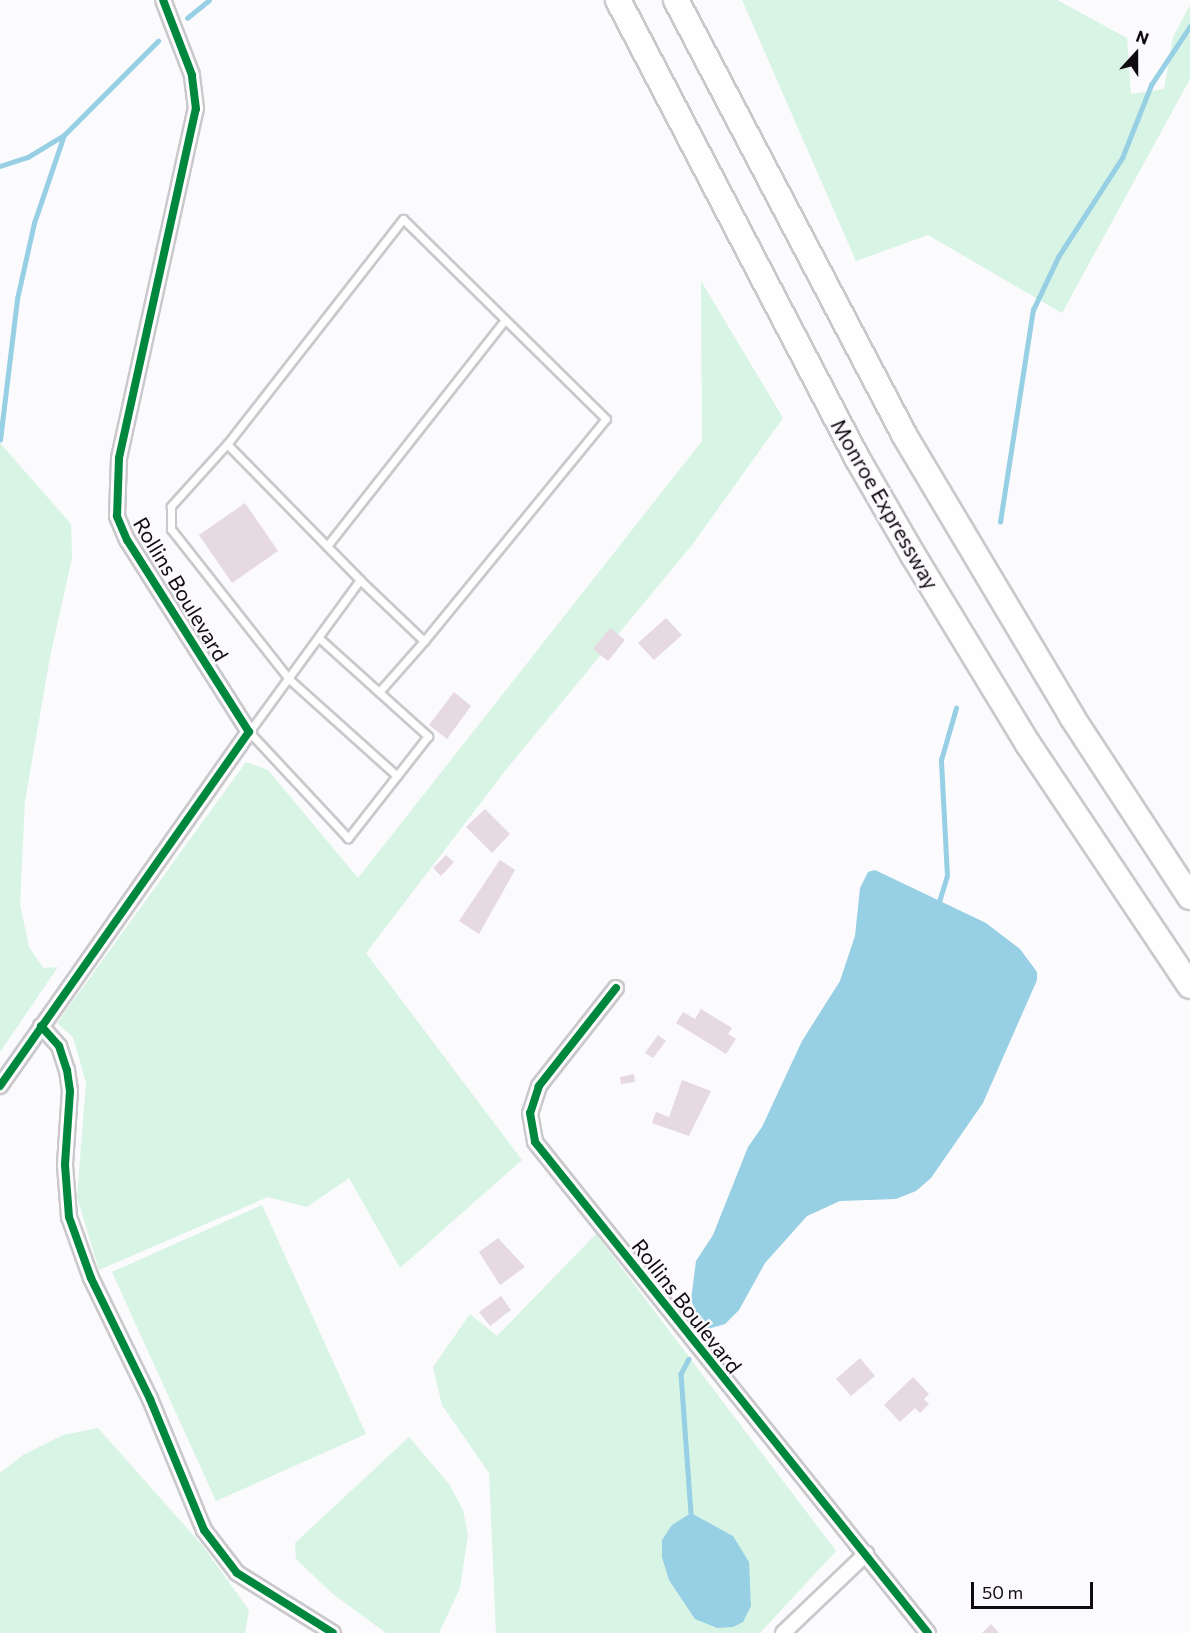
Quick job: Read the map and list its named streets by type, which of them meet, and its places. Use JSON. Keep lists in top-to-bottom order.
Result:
{
  "streets": {
    "highway": ["Monroe Expressway"],
    "street": ["Rollins Boulevard"]
  },
  "scale_bar": "50 m",
  "north": "top"
}
